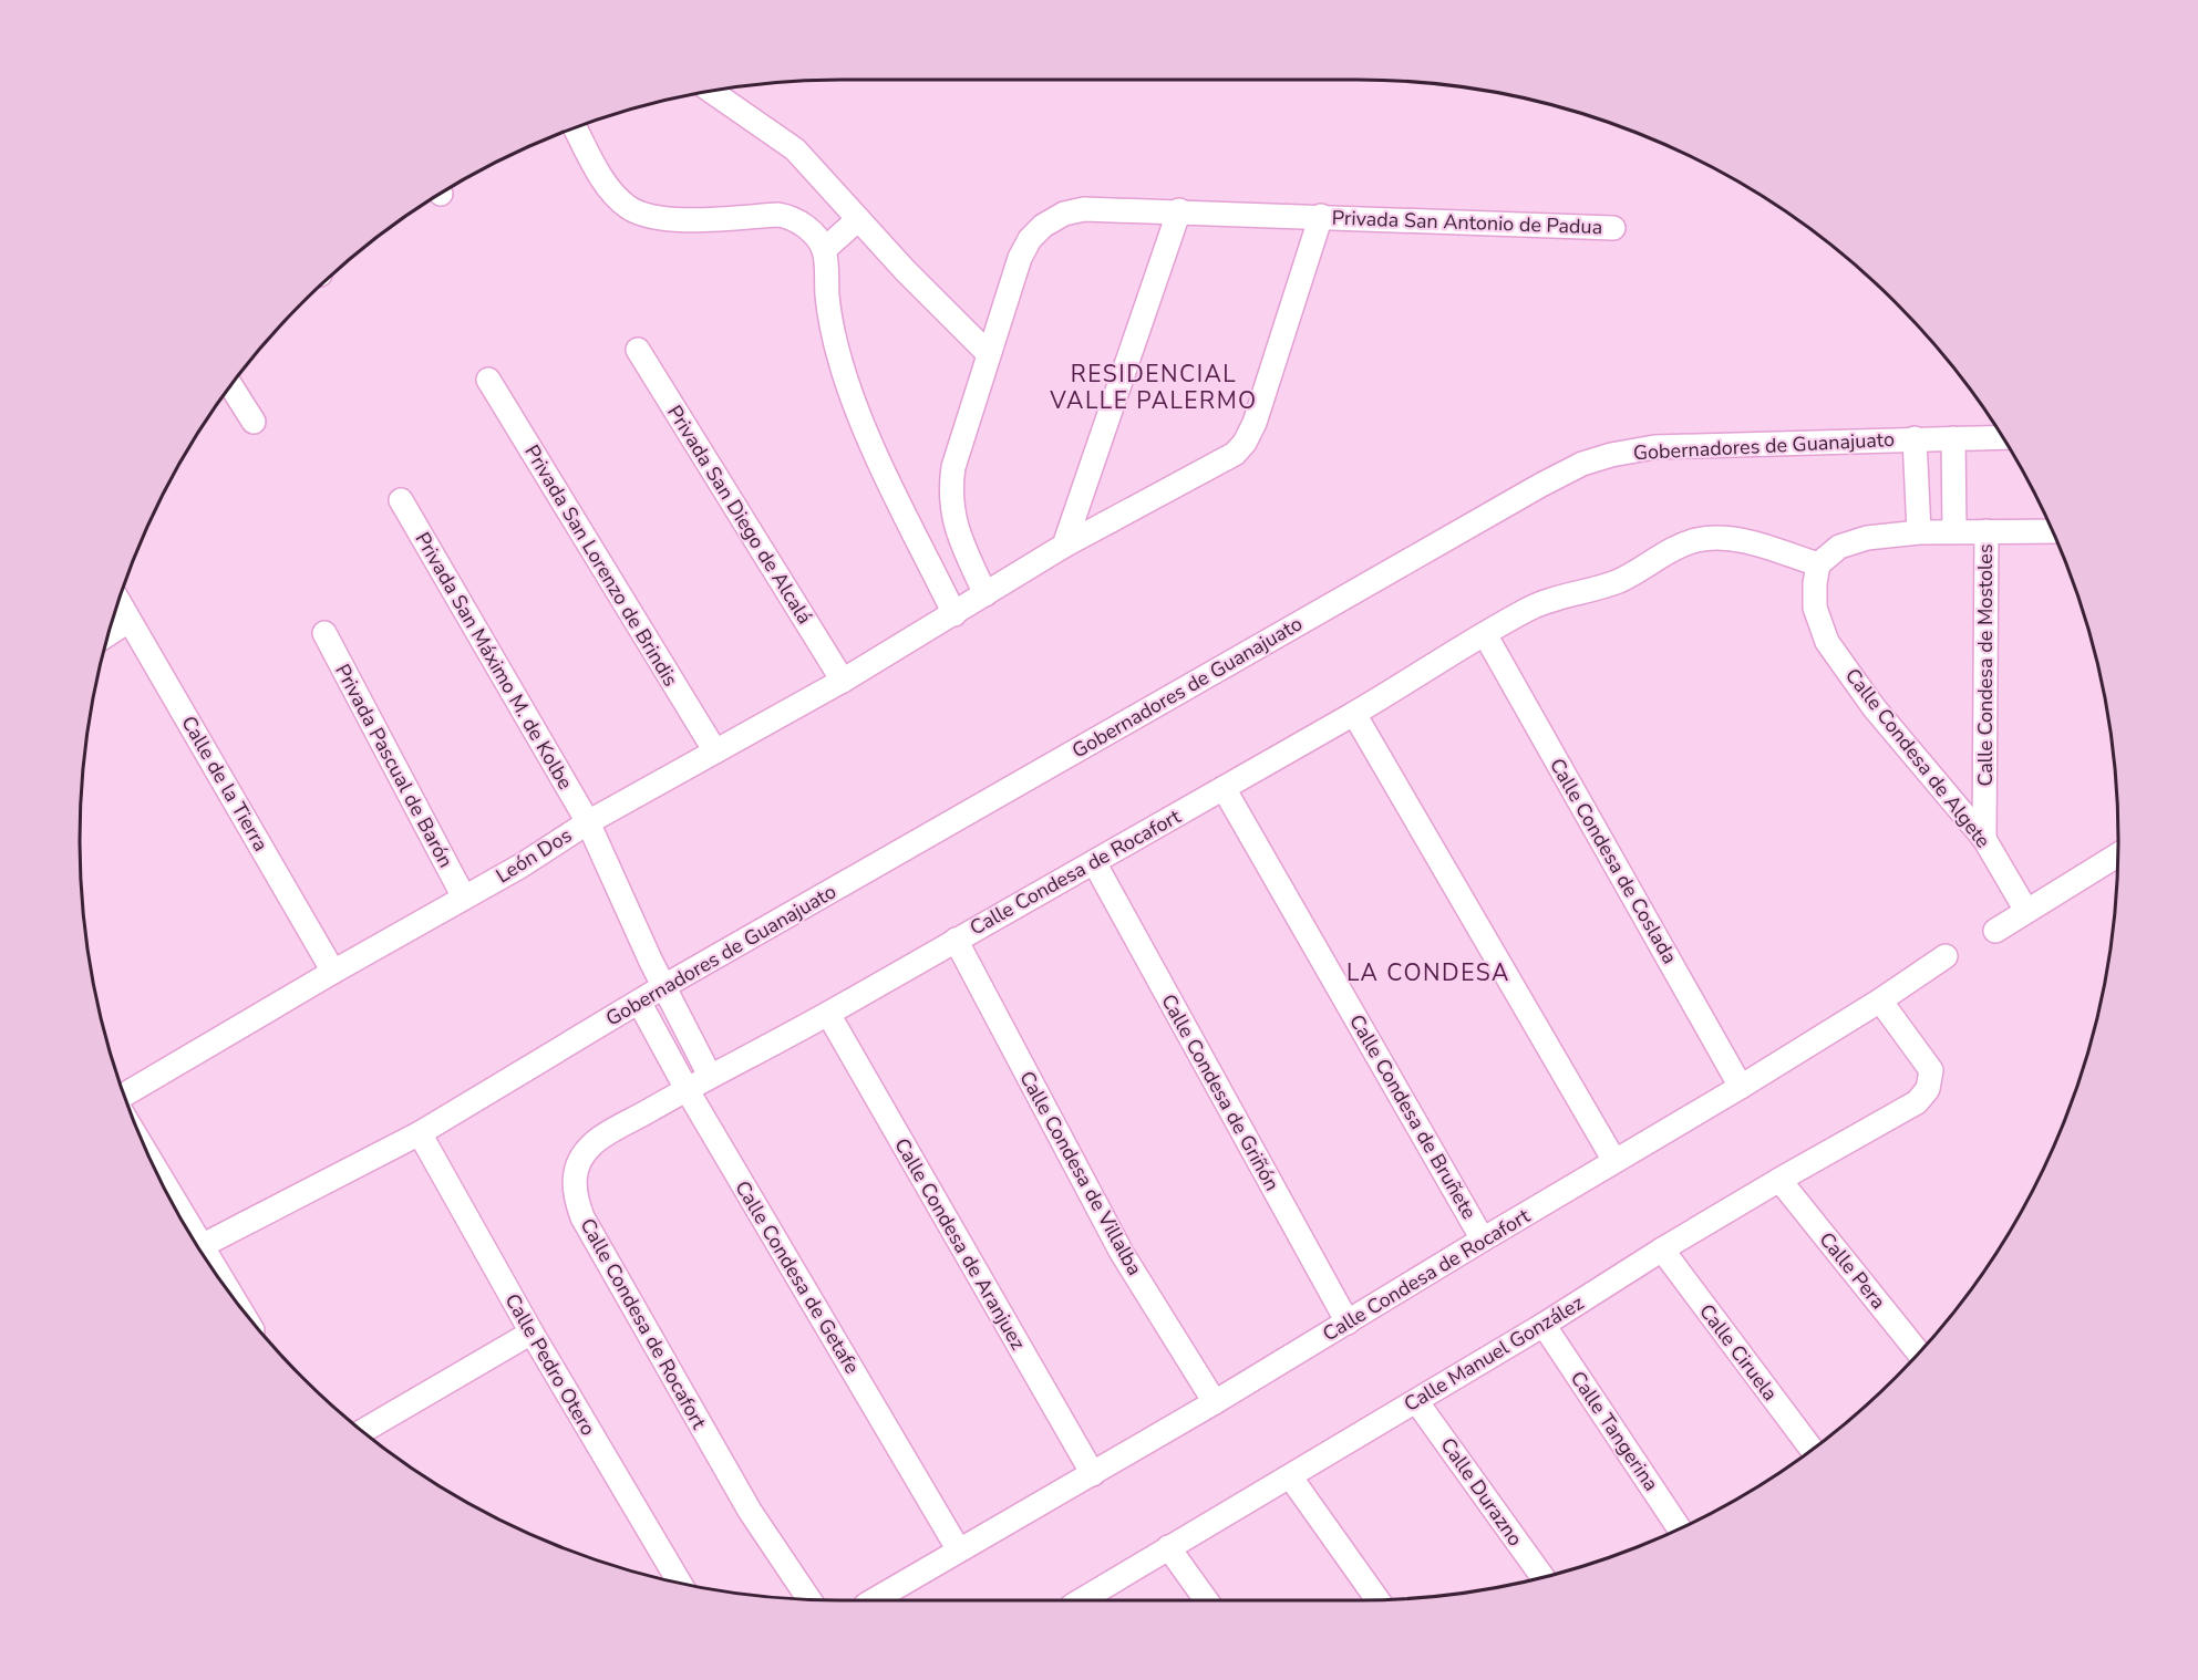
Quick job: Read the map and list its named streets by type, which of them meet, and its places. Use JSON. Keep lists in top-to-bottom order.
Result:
{
  "streets": {
    "street": [
      "Privada San Antonio de Padua",
      "Gobernadores de Guanajuato",
      "Privada San Diego de Alcalá",
      "Privada San Lorenzo de Brindis",
      "Privada San Máximo M. de Kolbe",
      "Calle Condesa de Mostoles",
      "Calle Condesa de Algete",
      "Privada Pascual de Barón",
      "Calle de la Tierra",
      "León Dos",
      "Calle Condesa de Coslada",
      "Calle Condesa de Rocafort",
      "Calle Condesa de Griñón",
      "Calle Condesa de Bruñete",
      "Calle Condesa de Villalba",
      "Calle Condesa de Aranjuez",
      "Calle Pera",
      "Calle Condesa de Getafe",
      "Calle Ciruela",
      "Calle Manuel González",
      "Calle Pedro Otero",
      "Calle Tangerina",
      "Calle Durazno"
    ]
  },
  "crossings": [
    ["Privada San Antonio de Padua", "León Dos"],
    ["Gobernadores de Guanajuato", "Privada San Máximo M. de Kolbe"],
    ["Gobernadores de Guanajuato", "Calle Condesa de Getafe"],
    ["Gobernadores de Guanajuato", "Calle Pedro Otero"],
    ["Privada San Diego de Alcalá", "León Dos"],
    ["Privada San Lorenzo de Brindis", "León Dos"],
    ["Privada San Máximo M. de Kolbe", "León Dos"],
    ["Calle Condesa de Mostoles", "Calle Condesa de Algete"],
    ["Calle Condesa de Algete", "Calle Condesa de Rocafort"],
    ["Privada Pascual de Barón", "León Dos"],
    ["Calle de la Tierra", "León Dos"],
    ["Calle Condesa de Coslada", "Calle Condesa de Rocafort"],
    ["Calle Condesa de Rocafort", "Calle Condesa de Griñón"],
    ["Calle Condesa de Rocafort", "Calle Condesa de Bruñete"],
    ["Calle Condesa de Rocafort", "Calle Condesa de Villalba"],
    ["Calle Condesa de Rocafort", "Calle Condesa de Aranjuez"],
    ["Calle Condesa de Rocafort", "Calle Condesa de Getafe"],
    ["Calle Condesa de Rocafort", "Calle Manuel González"],
    ["Calle Pera", "Calle Manuel González"],
    ["Calle Ciruela", "Calle Manuel González"],
    ["Calle Manuel González", "Calle Tangerina"],
    ["Calle Manuel González", "Calle Durazno"]
  ],
  "districts": ["RESIDENCIAL VALLE PALERMO", "LA CONDESA"]
}
